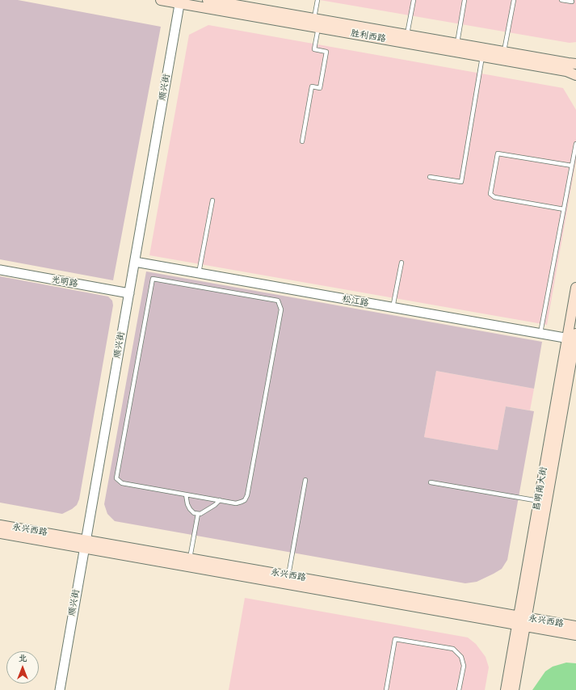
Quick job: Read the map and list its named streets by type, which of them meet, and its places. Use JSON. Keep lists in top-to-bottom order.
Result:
{
  "streets": {
    "main road": ["胜利西路", "昌明南大街", "永兴西路"],
    "street": ["顺兴街", "光明路", "松江路"]
  },
  "crossings": [
    ["胜利西路", "顺兴街"],
    ["顺兴街", "光明路"],
    ["顺兴街", "松江路"],
    ["顺兴街", "永兴西路"],
    ["松江路", "昌明南大街"],
    ["昌明南大街", "永兴西路"]
  ],
  "north": "top"
}
